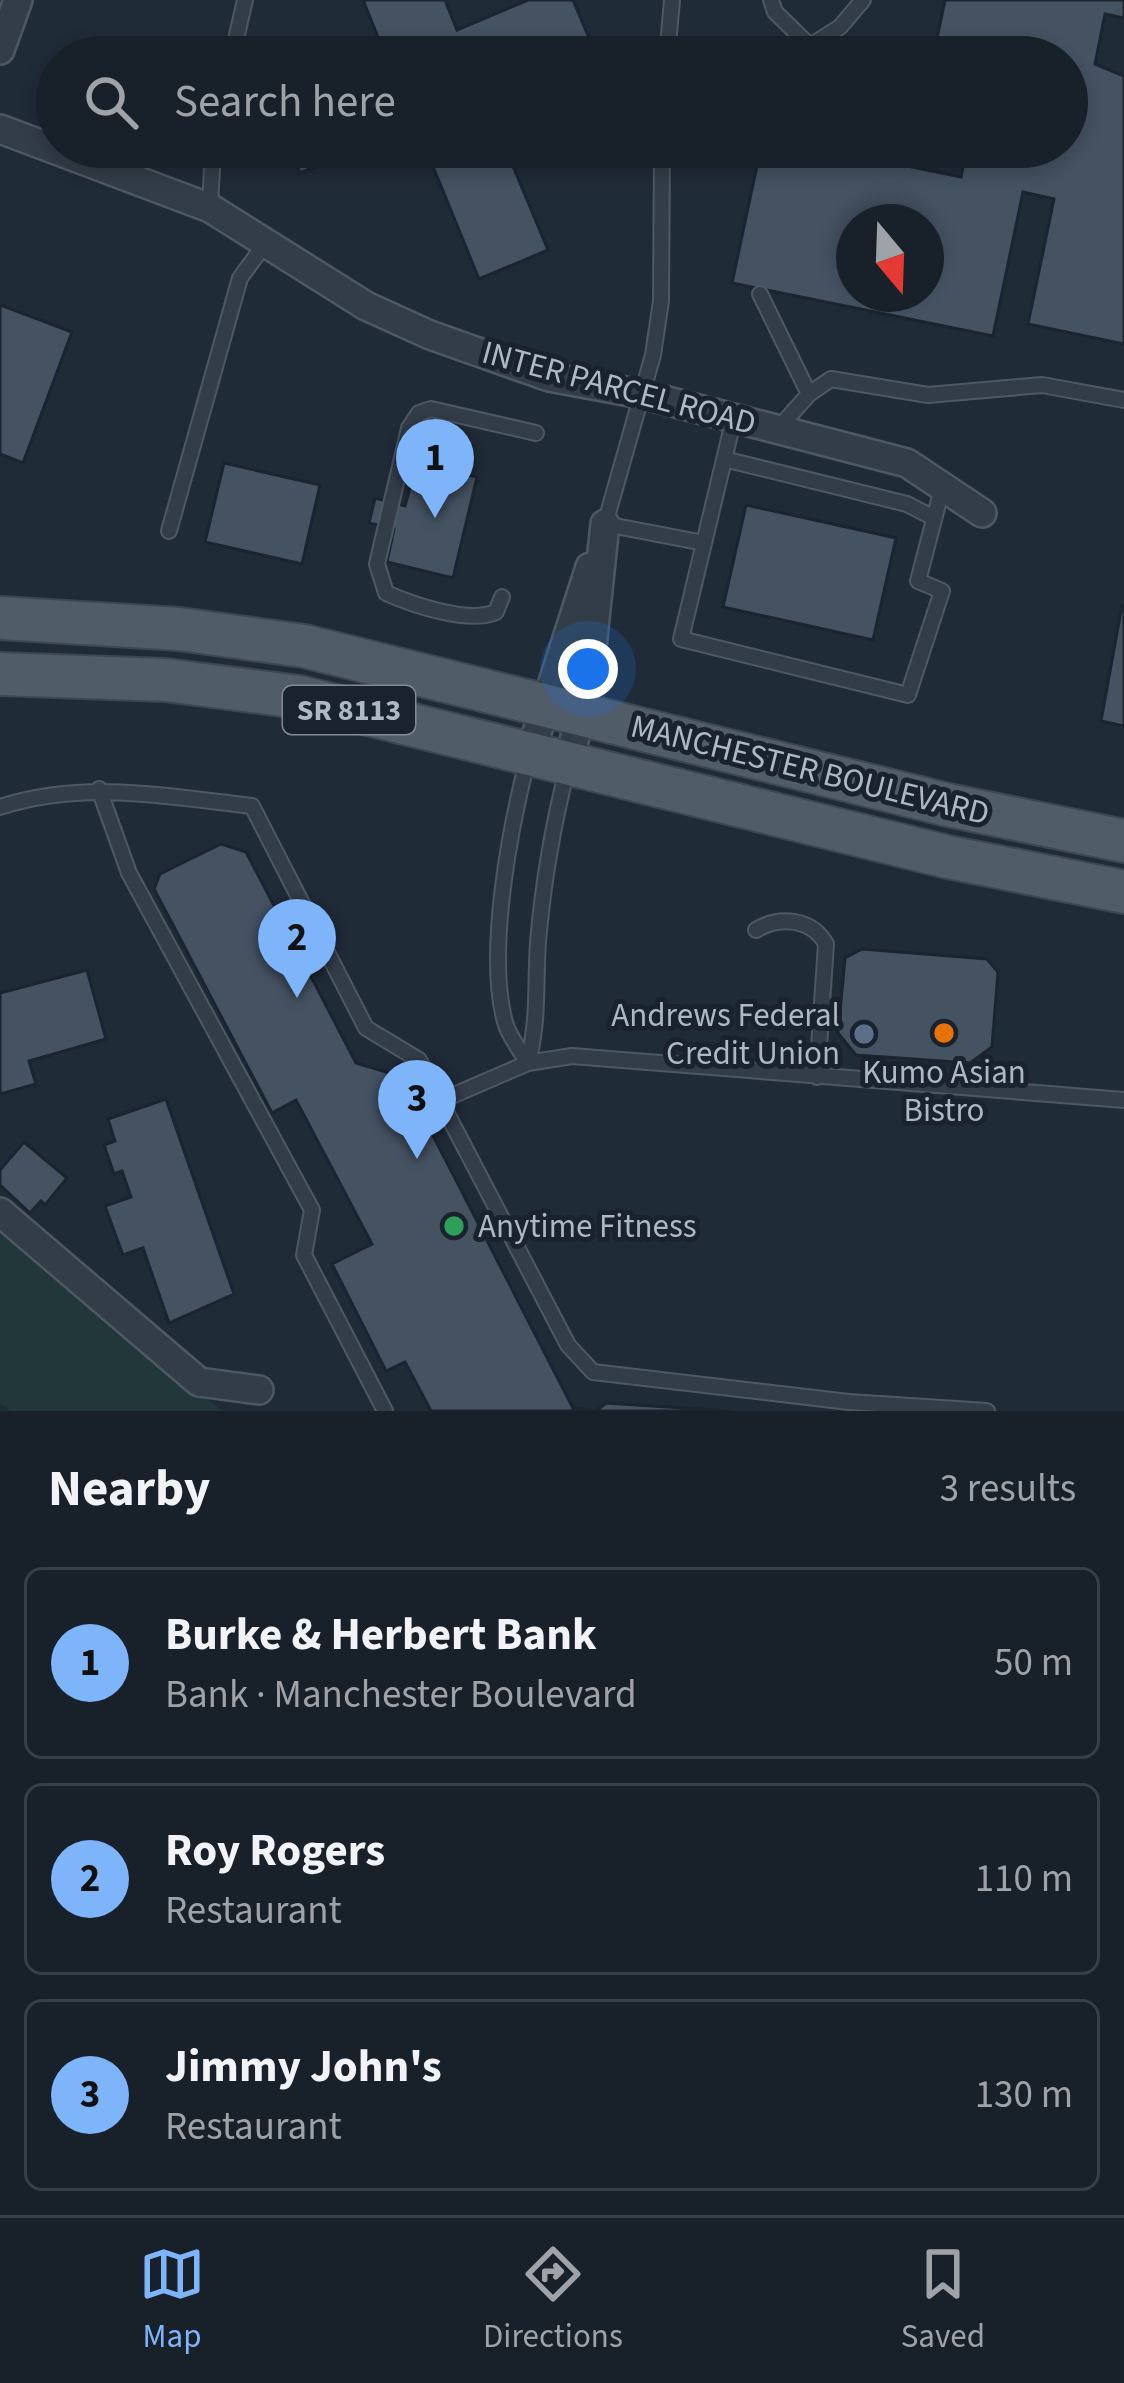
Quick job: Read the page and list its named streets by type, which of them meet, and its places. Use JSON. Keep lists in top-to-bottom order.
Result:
{
  "streets": {
    "main road": ["SR 8113", "MANCHESTER BOULEVARD"],
    "street": ["INTER PARCEL ROAD"]
  },
  "places": ["Kumo Asian Bistro", "Andrews Federal Credit Union", "Anytime Fitness"],
  "north": "bottom",
  "page": {
    "search": "Search here",
    "pins": ["1", "2", "3"],
    "heading": ["Nearby", "3 results"],
    "list": [
      {
        "mark": "1",
        "name": "Burke & Herbert Bank",
        "note": "Bank · Manchester Boulevard",
        "value": "50 m"
      },
      {
        "mark": "2",
        "name": "Roy Rogers",
        "note": "Restaurant",
        "value": "110 m"
      },
      {
        "mark": "3",
        "name": "Jimmy John's",
        "note": "Restaurant",
        "value": "130 m"
      }
    ],
    "nav": ["Map", "Directions", "Saved"]
  }
}
